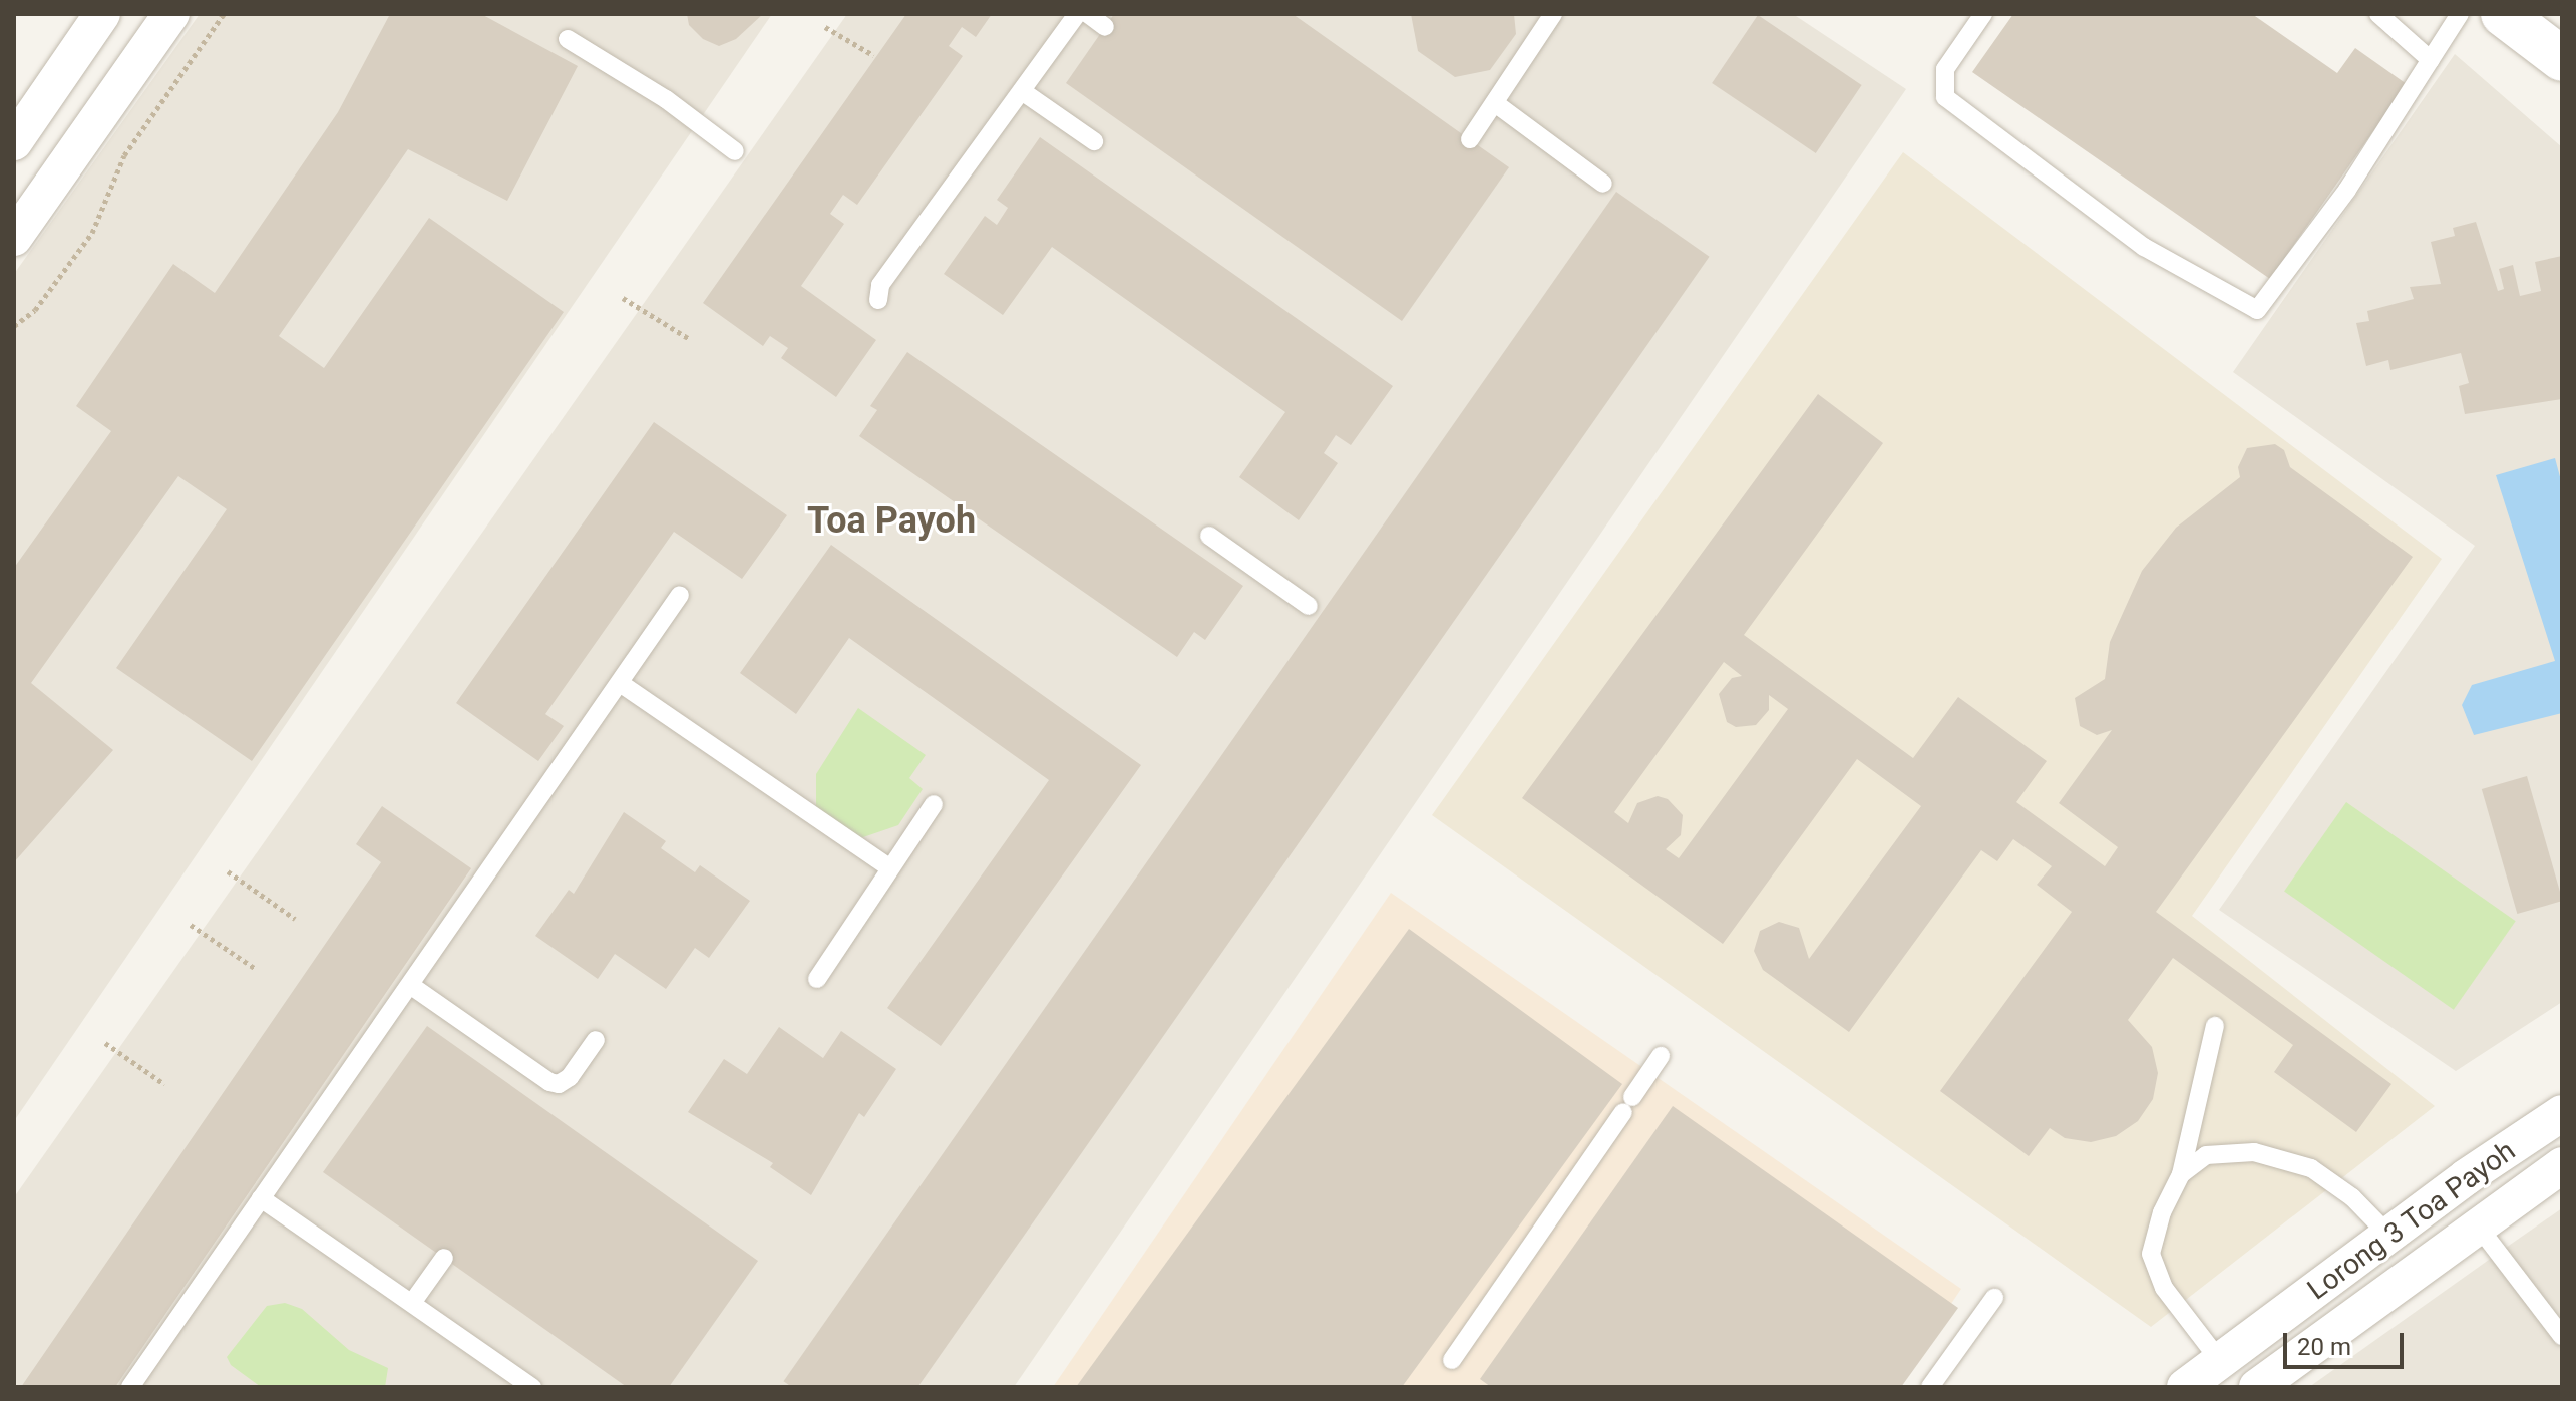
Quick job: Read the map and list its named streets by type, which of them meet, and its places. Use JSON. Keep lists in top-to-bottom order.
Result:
{
  "streets": {
    "street": ["Lorong 3 Toa Payoh"]
  },
  "districts": ["Toa Payoh"],
  "scale_bar": "20 m"
}
